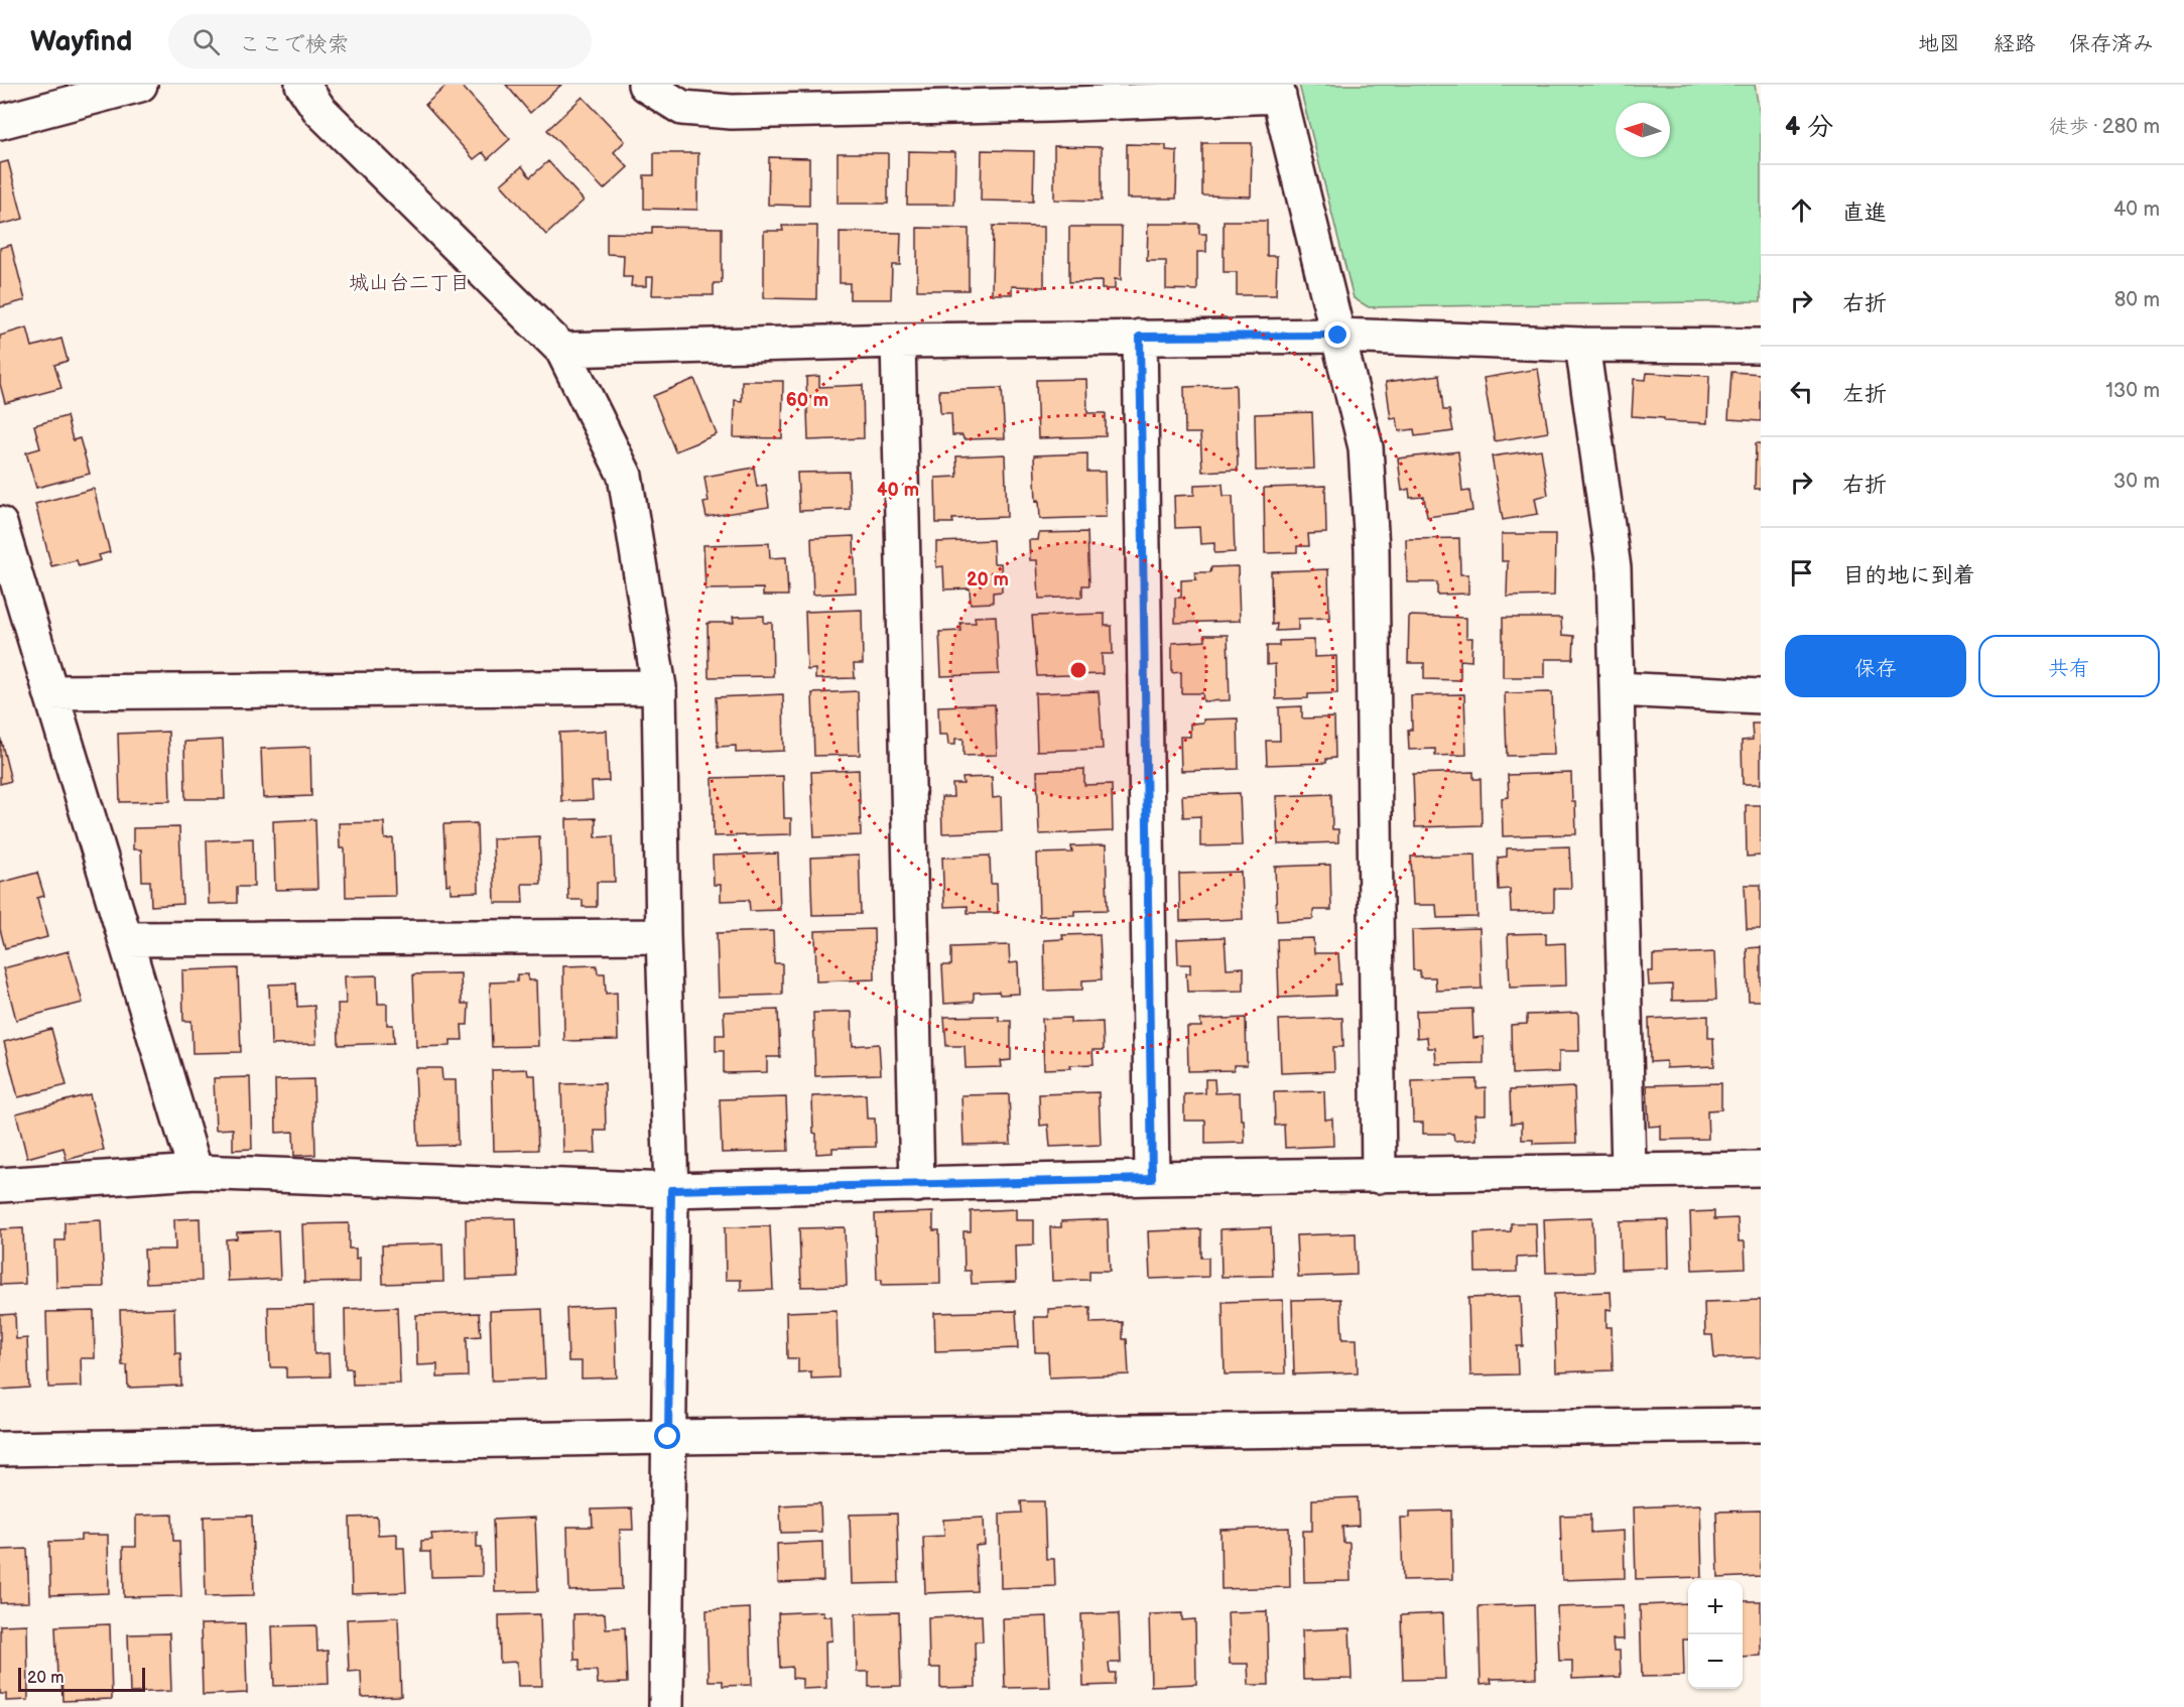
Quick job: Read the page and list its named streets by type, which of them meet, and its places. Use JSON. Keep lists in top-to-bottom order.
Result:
{
  "districts": ["城山台二丁目"],
  "scale_bar": "20 m",
  "north": "left",
  "page": {
    "header": "Wayfind",
    "search": "ここで検索",
    "nav": ["地図", "経路", "保存済み"],
    "heading": ["4 分", "徒歩 · 280 m"],
    "list": [
      ["直進", "40 m"],
      ["右折", "80 m"],
      ["左折", "130 m"],
      ["右折", "30 m"],
      "目的地に到着"
    ],
    "buttons": ["保存", "共有"],
    "map_buttons": ["+", "−"],
    "scale": "20 m"
  },
  "rings": ["60 m", "40 m", "20 m"]
}
